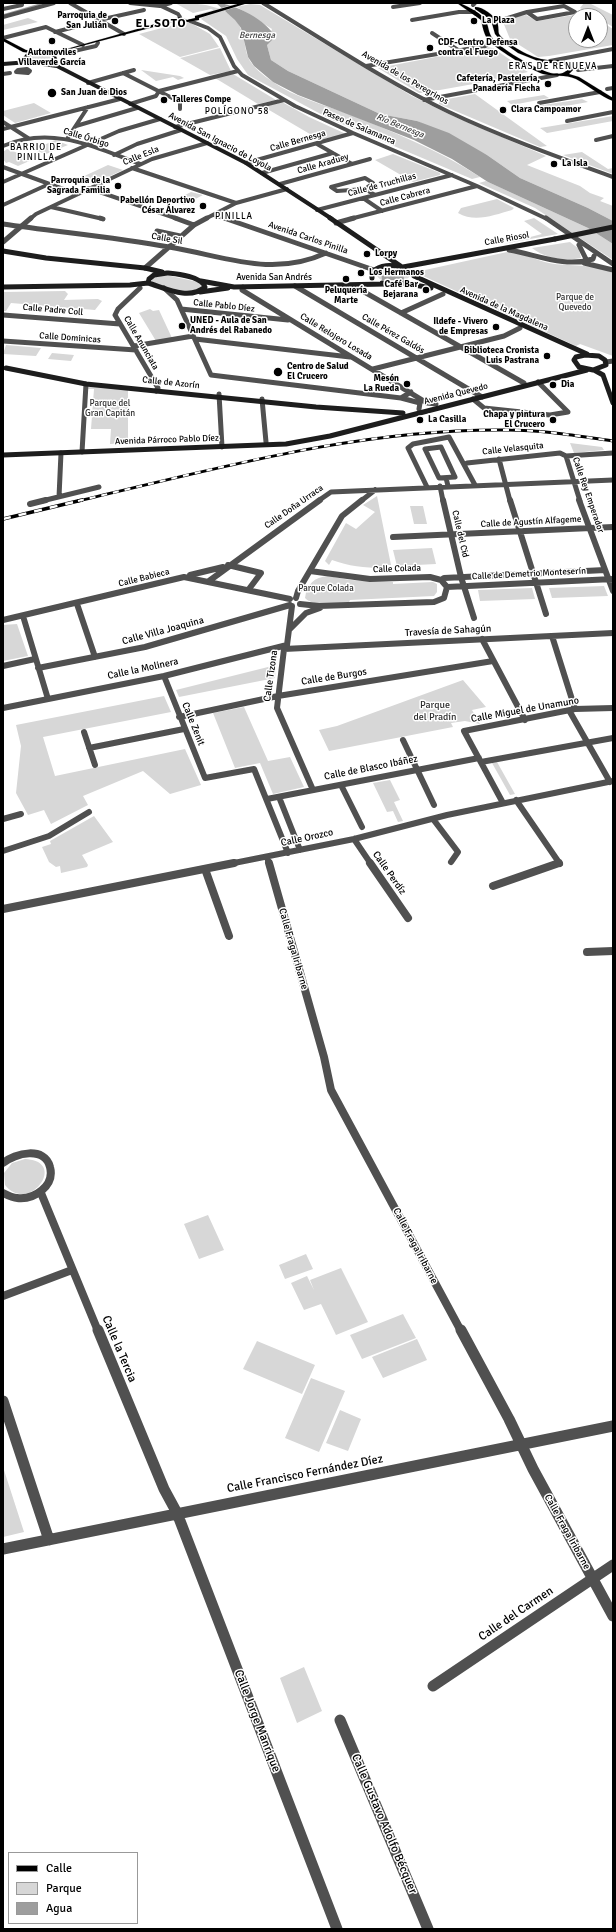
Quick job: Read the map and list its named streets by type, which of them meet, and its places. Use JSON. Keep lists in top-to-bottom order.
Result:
{
  "streets": {
    "main road": [
      "Avenida San Ignacio de Loyola",
      "Calle Riosol",
      "Avenida San Andrés",
      "Avenida de la Magdalena",
      "Calle de Azorín",
      "Avenida Quevedo",
      "Avenida Párroco Pablo Díez"
    ],
    "street": [
      "Avenida de los Peregrinos",
      "Paseo de Salamanca",
      "Calle Órbigo",
      "Calle Bernesga",
      "Calle Esla",
      "Calle Araduey",
      "Calle de Truchillas",
      "Calle Cabrera",
      "Avenida Carlos Pinilla",
      "Calle Sil",
      "Calle Pablo Díez",
      "Calle Padre Coll",
      "Calle Pérez Galdós",
      "Calle Relojero Losada",
      "Calle Dominicas",
      "Calle Anunciata",
      "Calle Velasquita",
      "Calle Rey Emperador",
      "Calle Doña Urraca",
      "Calle de Agustín Alfageme",
      "Calle del Cid",
      "Calle Colada",
      "Calle de Demetrio Monteserín",
      "Calle Babieca",
      "Calle Villa Joaquina",
      "Travesía de Sahagún",
      "Calle la Molinera",
      "Calle Tizona",
      "Calle de Burgos",
      "Calle Miguel de Unamuno",
      "Calle Zenit",
      "Calle de Blasco Ibáñez",
      "Calle Orozco",
      "Calle Perdíz",
      "Calle Fraga Iribarne",
      "Calle la Tercia",
      "Calle Francisco Fernández Díez",
      "Calle del Carmen",
      "Calle Jorge Manrique",
      "Calle Gustavo Adolfo Bécquer"
    ]
  },
  "crossings": [
    ["Paseo de Salamanca", "Calle Bernesga"],
    ["Paseo de Salamanca", "Calle de Truchillas"],
    ["Paseo de Salamanca", "Calle Cabrera"],
    ["Calle Órbigo", "Calle Esla"],
    ["Calle Bernesga", "Avenida San Ignacio de Loyola"],
    ["Avenida San Ignacio de Loyola", "Calle Esla"],
    ["Avenida San Ignacio de Loyola", "Calle Araduey"],
    ["Avenida San Ignacio de Loyola", "Calle de Truchillas"],
    ["Avenida San Ignacio de Loyola", "Calle Cabrera"],
    ["Avenida San Ignacio de Loyola", "Calle Riosol"],
    ["Avenida San Ignacio de Loyola", "Avenida de la Magdalena"],
    ["Calle Esla", "Calle Sil"],
    ["Avenida Carlos Pinilla", "Calle Sil"],
    ["Calle Riosol", "Avenida San Andrés"],
    ["Calle Riosol", "Avenida de la Magdalena"],
    ["Avenida San Andrés", "Avenida de la Magdalena"],
    ["Avenida San Andrés", "Calle Pérez Galdós"],
    ["Avenida San Andrés", "Calle Relojero Losada"],
    ["Calle Pablo Díez", "Calle Relojero Losada"],
    ["Calle Padre Coll", "Calle Anunciata"],
    ["Calle Pérez Galdós", "Avenida Quevedo"],
    ["Calle Relojero Losada", "Calle Dominicas"],
    ["Calle Relojero Losada", "Avenida Quevedo"],
    ["Calle Dominicas", "Calle Anunciata"],
    ["Calle Anunciata", "Calle de Azorín"],
    ["Calle de Azorín", "Avenida Quevedo"],
    ["Avenida Quevedo", "Avenida Párroco Pablo Díez"],
    ["Calle Velasquita", "Calle Rey Emperador"],
    ["Calle Rey Emperador", "Calle Doña Urraca"],
    ["Calle Rey Emperador", "Calle de Agustín Alfageme"],
    ["Calle Rey Emperador", "Calle de Demetrio Monteserín"],
    ["Calle Doña Urraca", "Calle del Cid"],
    ["Calle Doña Urraca", "Calle Babieca"],
    ["Calle Doña Urraca", "Calle Tizona"],
    ["Calle de Agustín Alfageme", "Calle del Cid"],
    ["Calle del Cid", "Calle de Demetrio Monteserín"],
    ["Calle Colada", "Calle de Demetrio Monteserín"],
    ["Calle Colada", "Calle Tizona"],
    ["Calle Babieca", "Calle Villa Joaquina"],
    ["Calle Babieca", "Calle Tizona"],
    ["Calle Villa Joaquina", "Calle Tizona"],
    ["Travesía de Sahagún", "Calle la Molinera"],
    ["Travesía de Sahagún", "Calle Tizona"],
    ["Calle la Molinera", "Calle Tizona"],
    ["Calle la Molinera", "Calle Zenit"],
    ["Calle Tizona", "Calle de Burgos"],
    ["Calle Tizona", "Calle de Blasco Ibáñez"],
    ["Calle de Burgos", "Calle Zenit"],
    ["Calle Miguel de Unamuno", "Calle de Blasco Ibáñez"],
    ["Calle Zenit", "Calle de Blasco Ibáñez"],
    ["Calle Orozco", "Calle Perdíz"],
    ["Calle Orozco", "Calle Fraga Iribarne"],
    ["Calle Fraga Iribarne", "Calle Francisco Fernández Díez"],
    ["Calle Fraga Iribarne", "Calle del Carmen"],
    ["Calle la Tercia", "Calle Francisco Fernández Díez"],
    ["Calle la Tercia", "Calle Jorge Manrique"],
    ["Calle Francisco Fernández Díez", "Calle Jorge Manrique"]
  ],
  "districts": [
    "EL SOTO",
    "ERAS DE RENUEVA",
    "POLÍGONO 58",
    "BARRIO DE PINILLA",
    "PINILLA"
  ],
  "water": ["Bernesga", "Río Bernesga"],
  "parks": [
    "Parque de Quevedo",
    "Parque del Gran Capitán",
    "Parque Colada",
    "Parque del Pradín"
  ],
  "places": [
    "Parroquia de San Julián",
    "La Plaza",
    "Automoviles Villaverde García",
    "CDF-Centro Defensa contra el Fuego",
    "Cafetería, Pastelería, Panadería Flecha",
    "San Juan de Dios",
    "Talleres Compe",
    "Clara Campoamor",
    "La Isla",
    "Parroquia de la Sagrada Familia",
    "Pabellón Deportivo César Álvarez",
    "Lorpy",
    "Los Hermanos",
    "Peluquería Marte",
    "Café Bar Bejarana",
    "UNED - Aula de San Andrés del Rabanedo",
    "Ildefe - Vivero de Empresas",
    "Biblioteca Cronista Luis Pastrana",
    "Centro de Salud El Crucero",
    "Mesón La Rueda",
    "Dia",
    "La Casilla",
    "Chapa y pintura El Crucero"
  ],
  "legend": ["Calle", "Parque", "Agua"],
  "north": "top"
}
